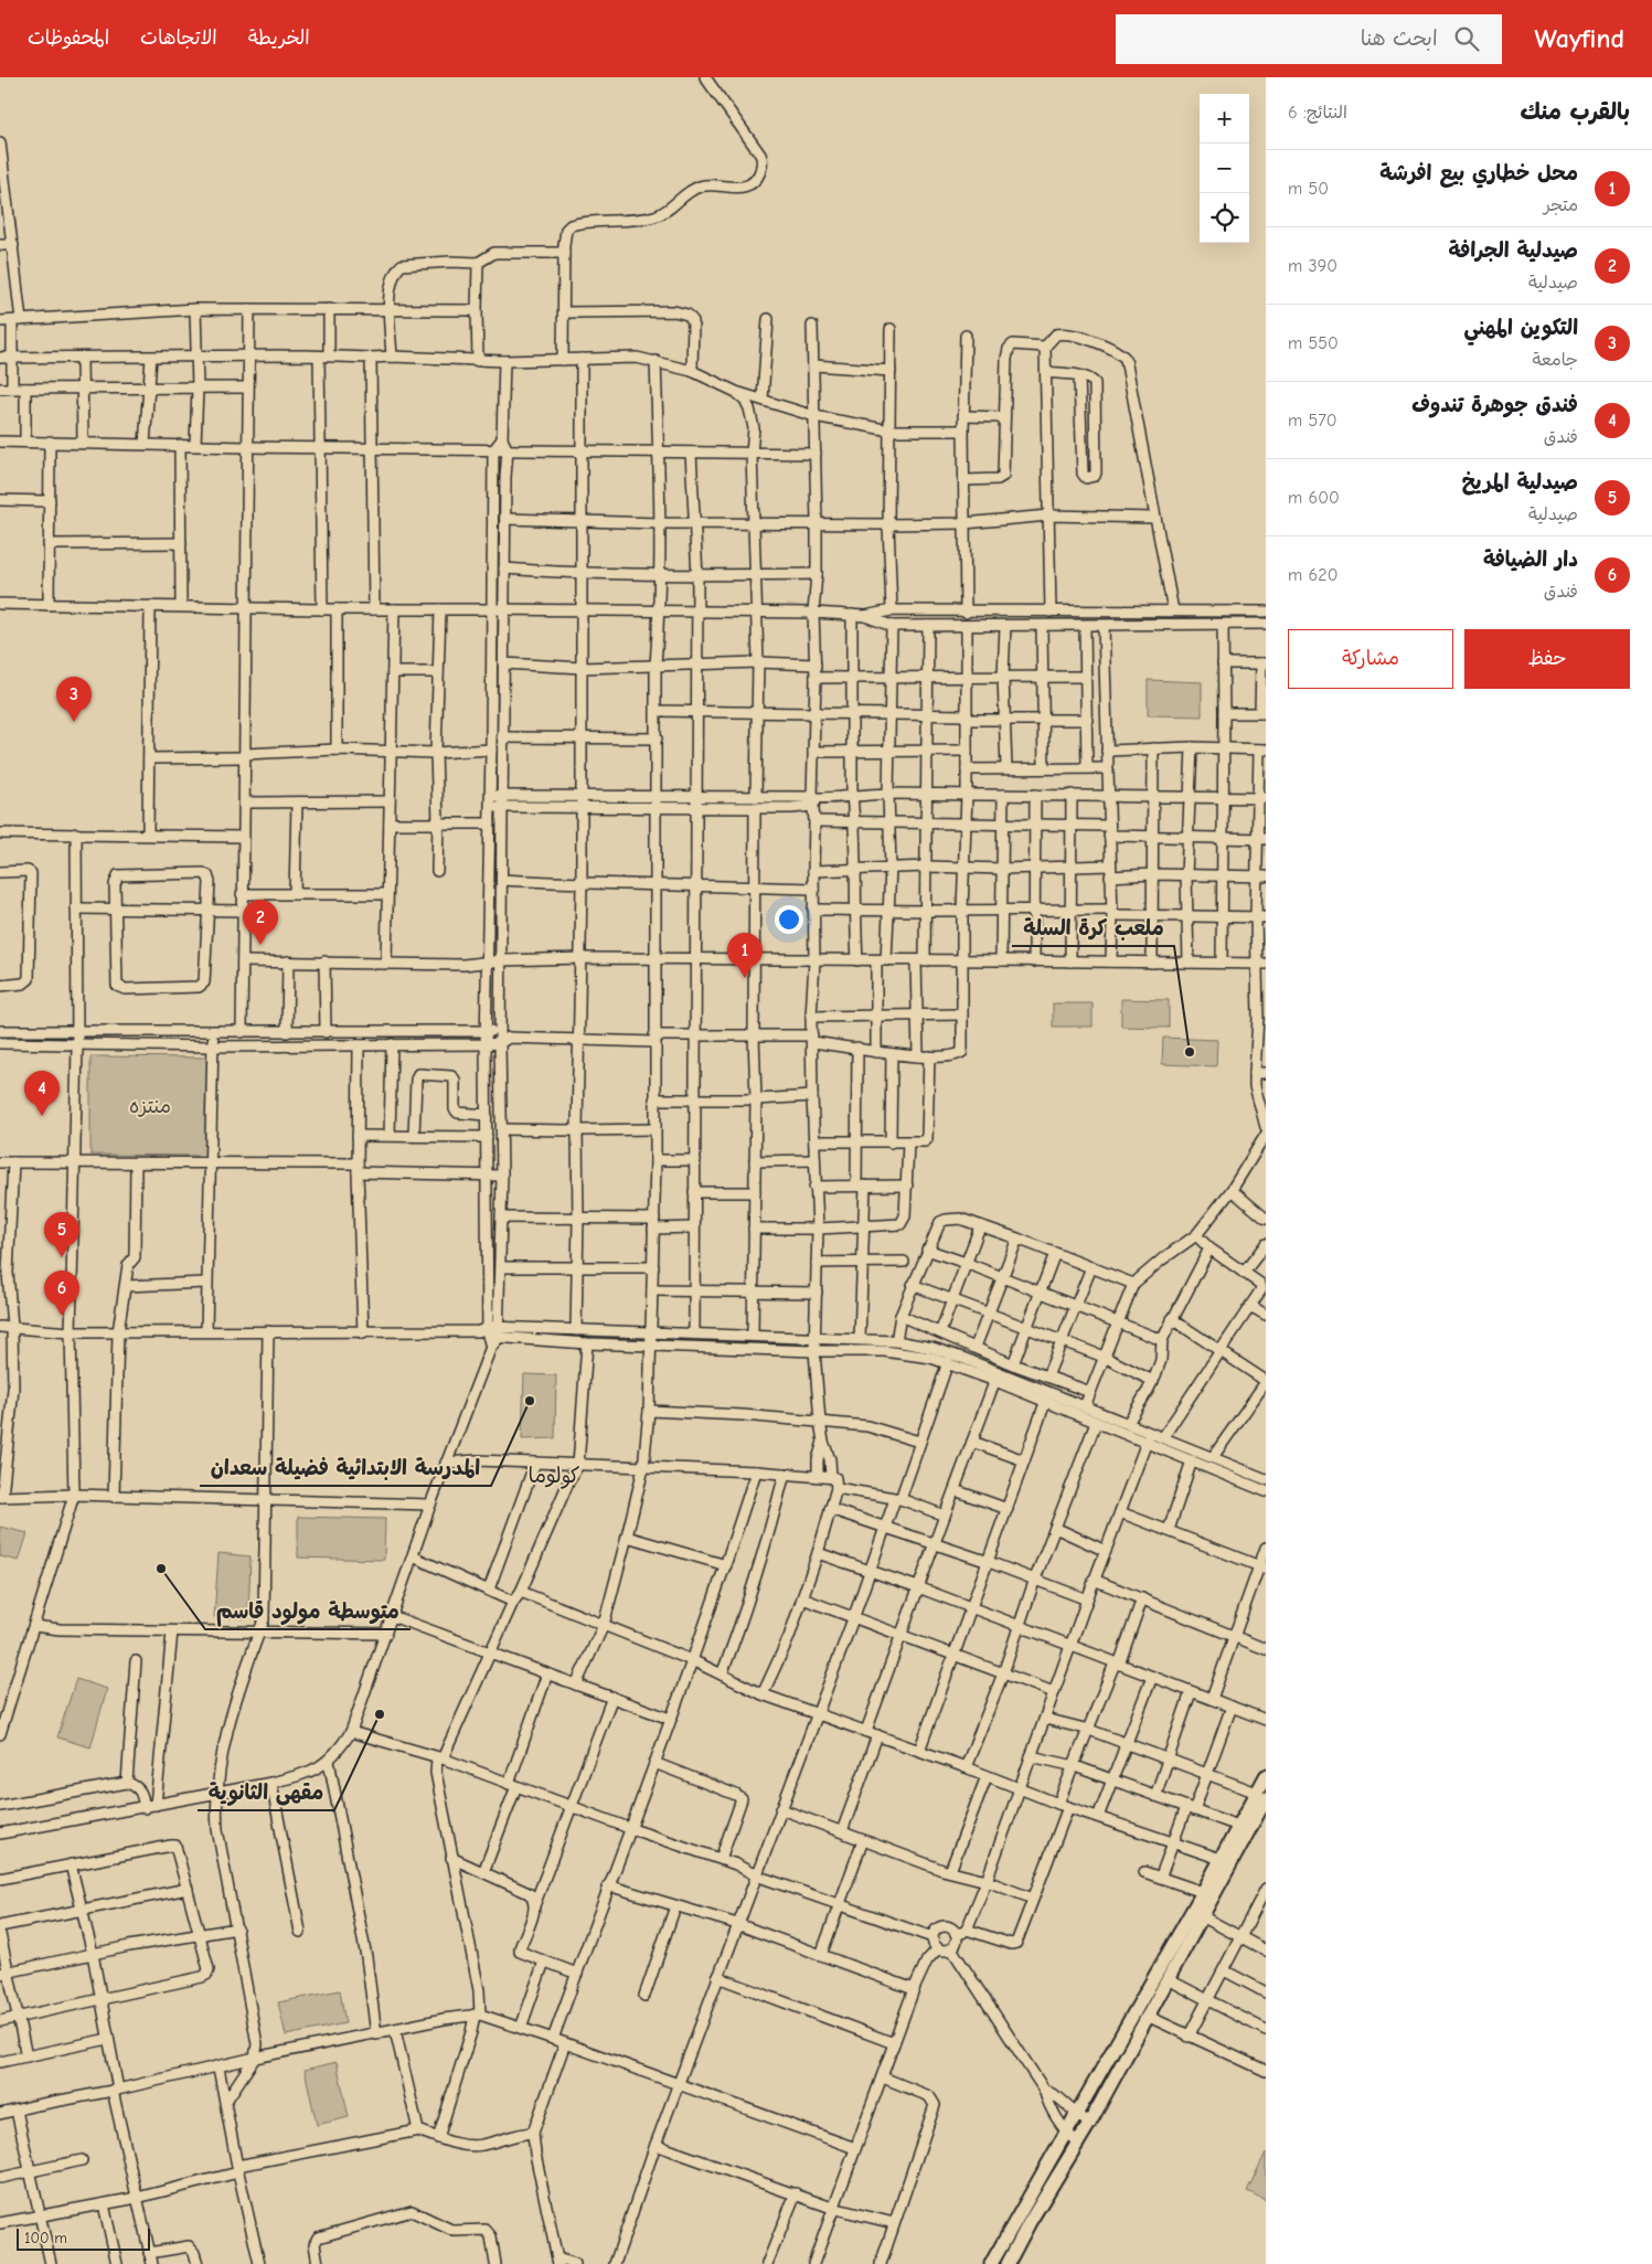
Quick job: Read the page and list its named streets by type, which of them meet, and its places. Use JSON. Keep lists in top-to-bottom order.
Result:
{
  "districts": ["كولوما"],
  "parks": ["منتزه"],
  "places": [
    "ملعب كرة السلة",
    "المدرسة الابتدائية فضيلة سعدان",
    "متوسطة مولود قاسم",
    "مقهى الثانوية"
  ],
  "scale_bar": "100 m",
  "page": {
    "header": "Wayfind",
    "search": "ابحث هنا",
    "nav": ["الخريطة", "الاتجاهات", "المحفوظات"],
    "heading": ["بالقرب منك", "النتائج: 6"],
    "map_buttons": ["+", "−"],
    "list": [
      {
        "mark": "1",
        "name": "محل خطاري بيع افرشة",
        "note": "متجر",
        "value": "50 m"
      },
      {
        "mark": "2",
        "name": "صيدلية الجرافة",
        "note": "صيدلية",
        "value": "390 m"
      },
      {
        "mark": "3",
        "name": "التكوين المهني",
        "note": "جامعة",
        "value": "550 m"
      },
      {
        "mark": "4",
        "name": "فندق جوهرة تندوف",
        "note": "فندق",
        "value": "570 m"
      },
      {
        "mark": "5",
        "name": "صيدلية المريخ",
        "note": "صيدلية",
        "value": "600 m"
      },
      {
        "mark": "6",
        "name": "دار الضيافة",
        "note": "فندق",
        "value": "620 m"
      }
    ],
    "buttons": ["حفظ", "مشاركة"],
    "pins": [
      "3",
      "2",
      "1",
      "4",
      "5",
      "6"
    ],
    "scale": "100 m"
  }
}
